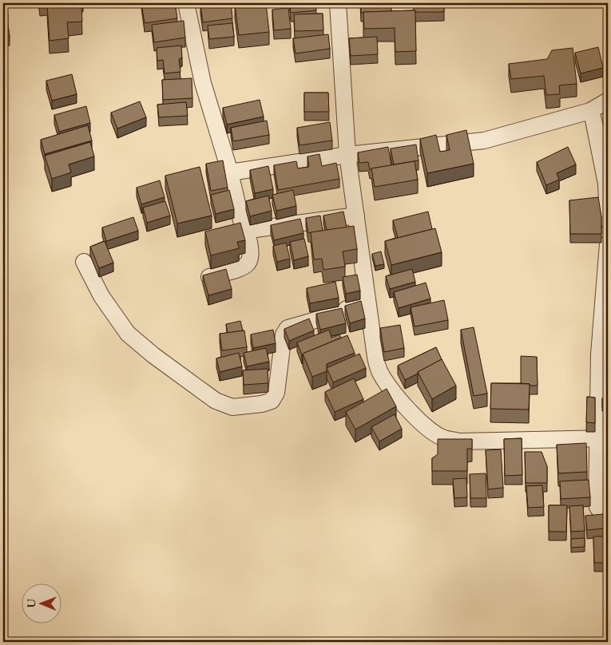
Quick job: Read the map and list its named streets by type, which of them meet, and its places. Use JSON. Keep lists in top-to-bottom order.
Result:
{
  "north": "left"
}
